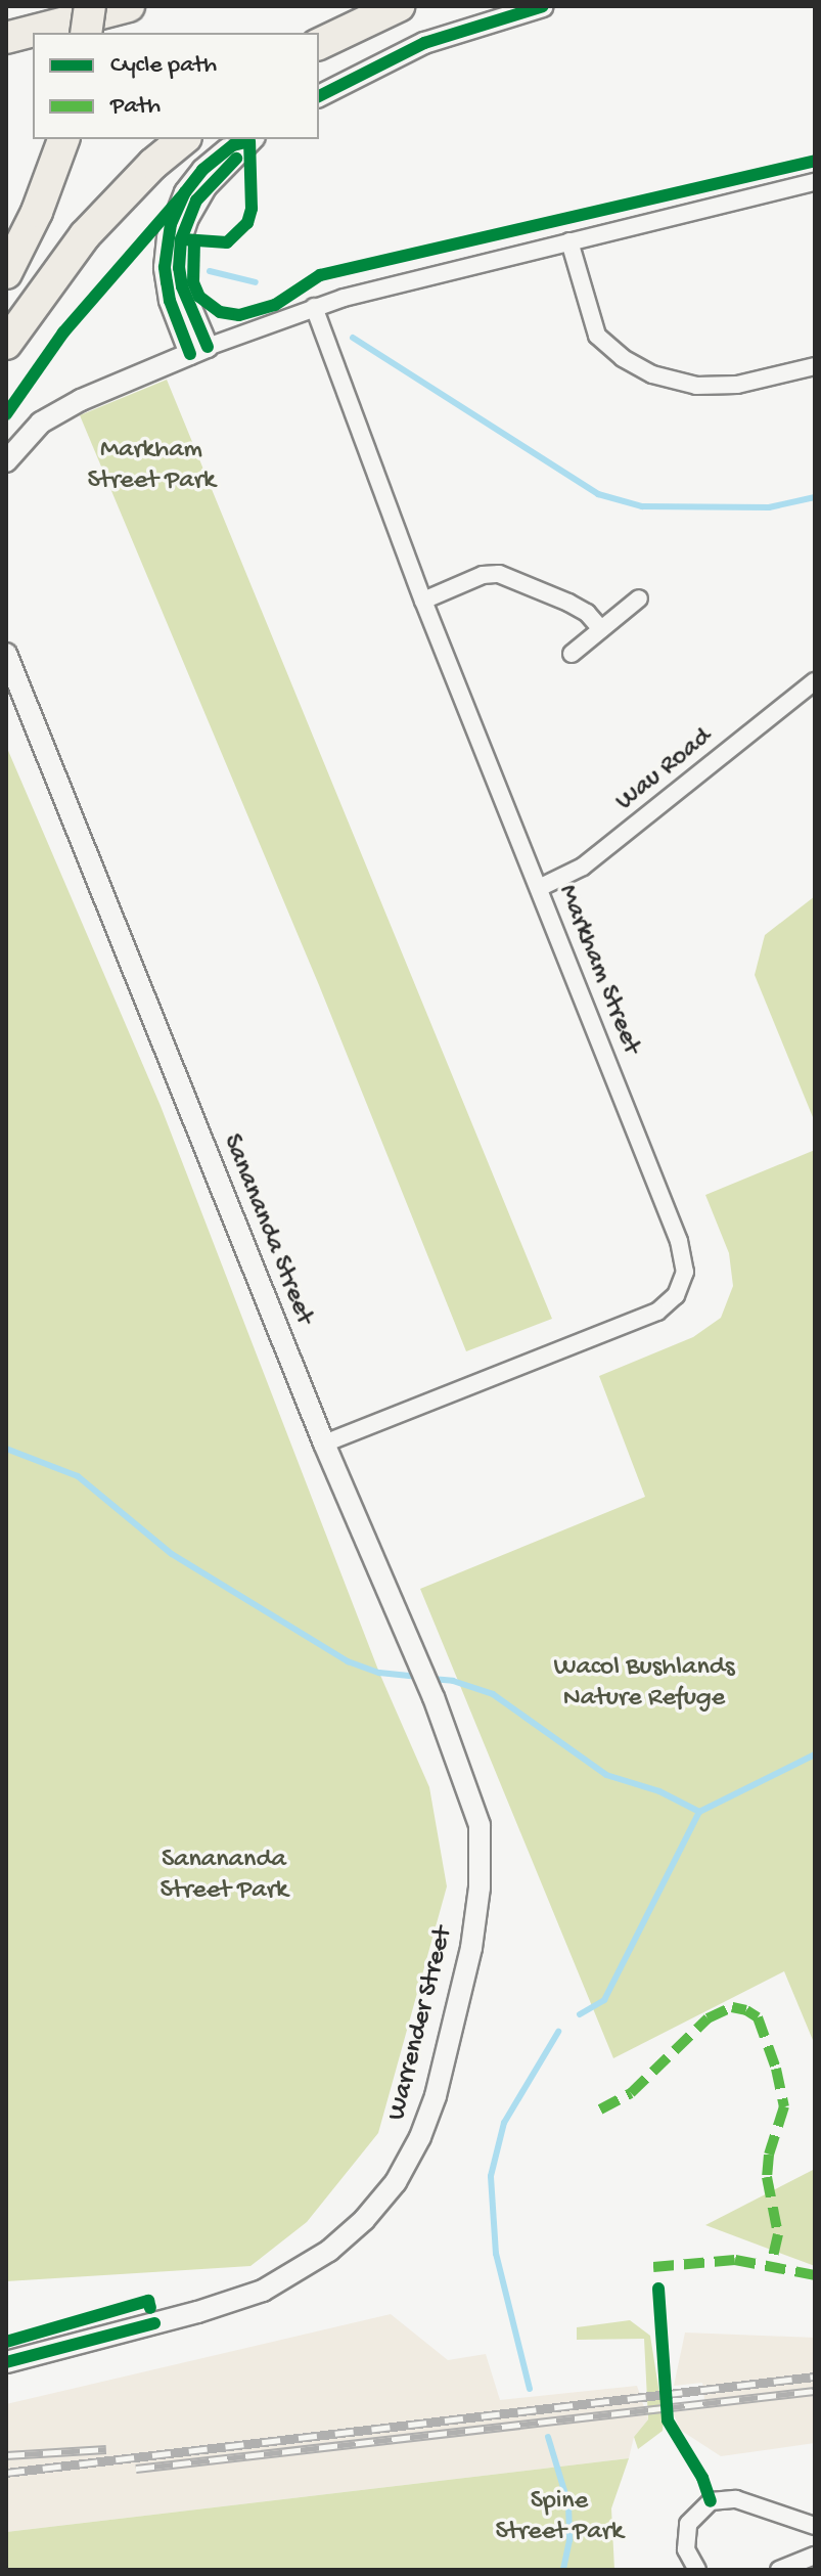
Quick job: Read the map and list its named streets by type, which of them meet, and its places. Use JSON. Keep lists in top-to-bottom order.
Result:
{
  "streets": {
    "street": [
      "Wau Road",
      "Markham Street",
      "Sanananda Street",
      "Warrender Street"
    ]
  },
  "crossings": [
    ["Wau Road", "Markham Street"],
    ["Markham Street", "Sanananda Street"],
    ["Sanananda Street", "Warrender Street"]
  ],
  "parks": [
    "Markham Street Park",
    "Wacol Bushlands Nature Refuge",
    "Sanananda Street Park",
    "Spine Street Park"
  ],
  "legend": ["Cycle path", "Path"]
}
